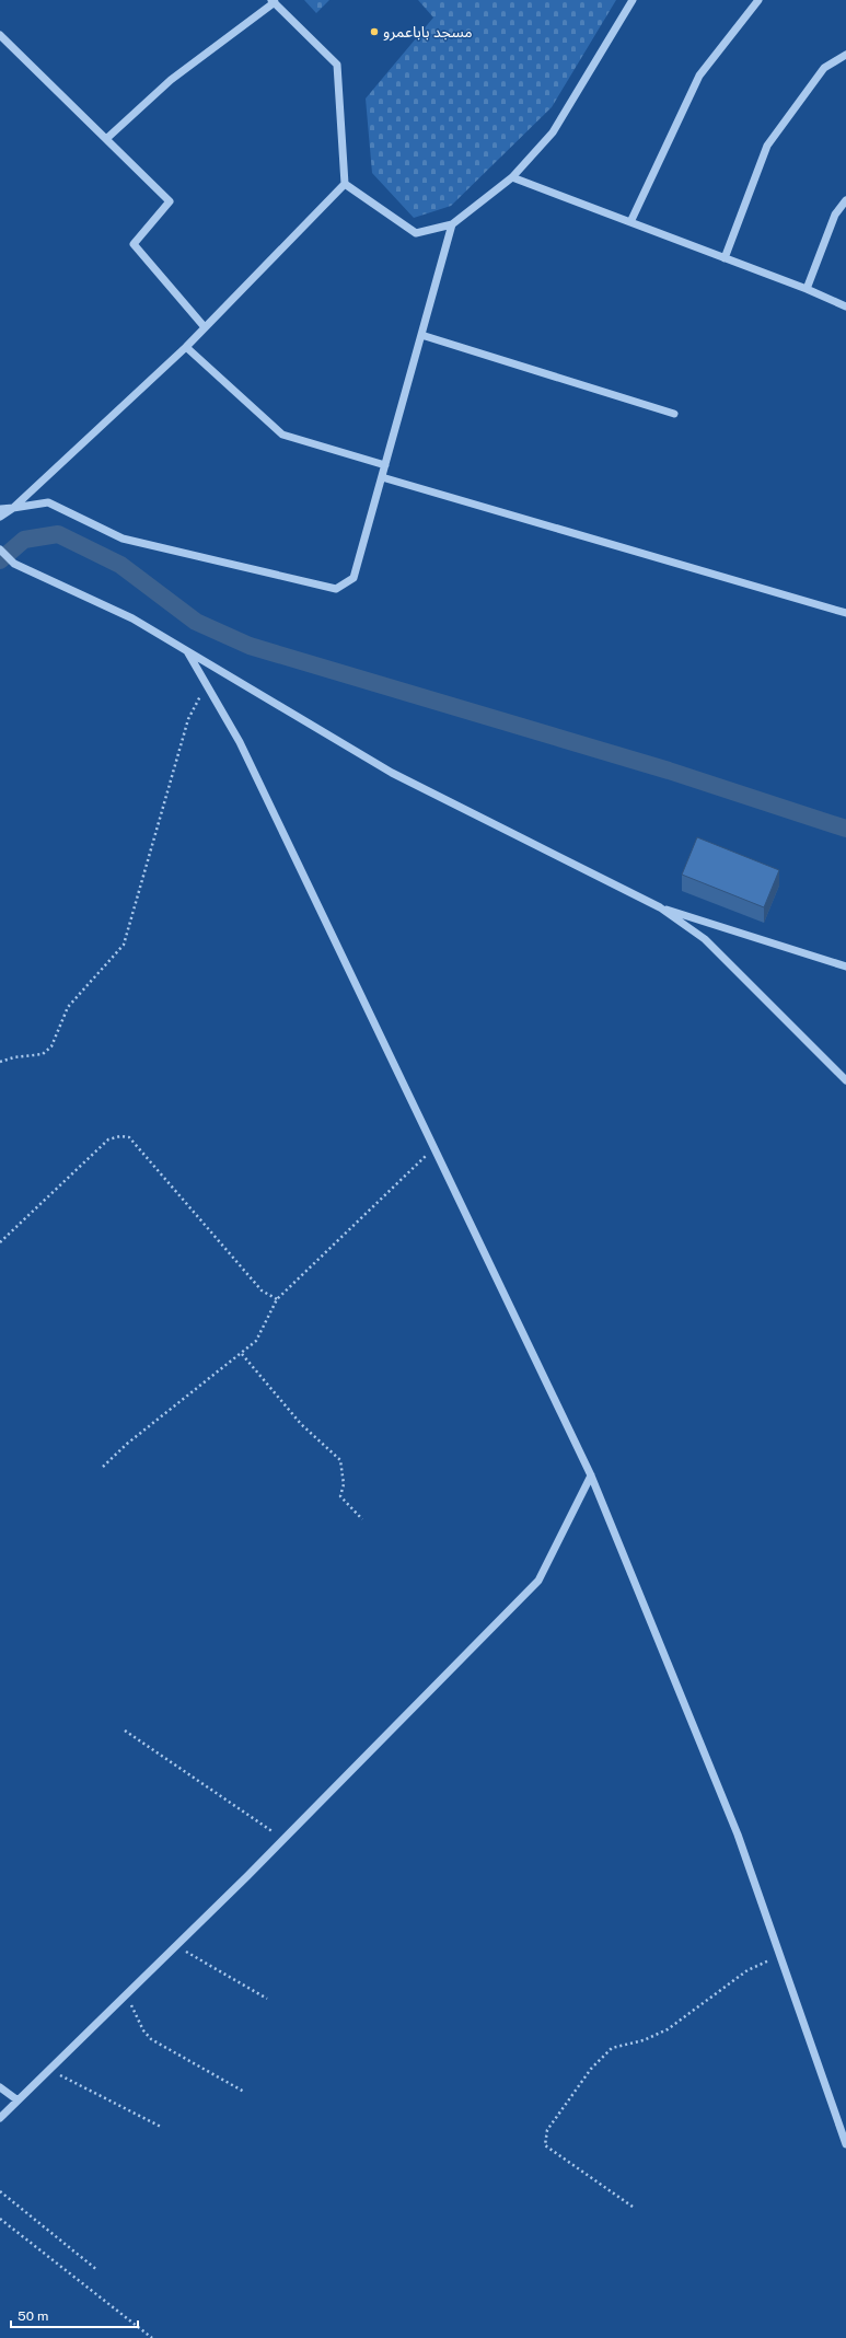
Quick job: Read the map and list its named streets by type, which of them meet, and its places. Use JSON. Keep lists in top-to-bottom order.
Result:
{
  "places": ["مسجد باباعمرو"],
  "scale_bar": "50 m"
}
